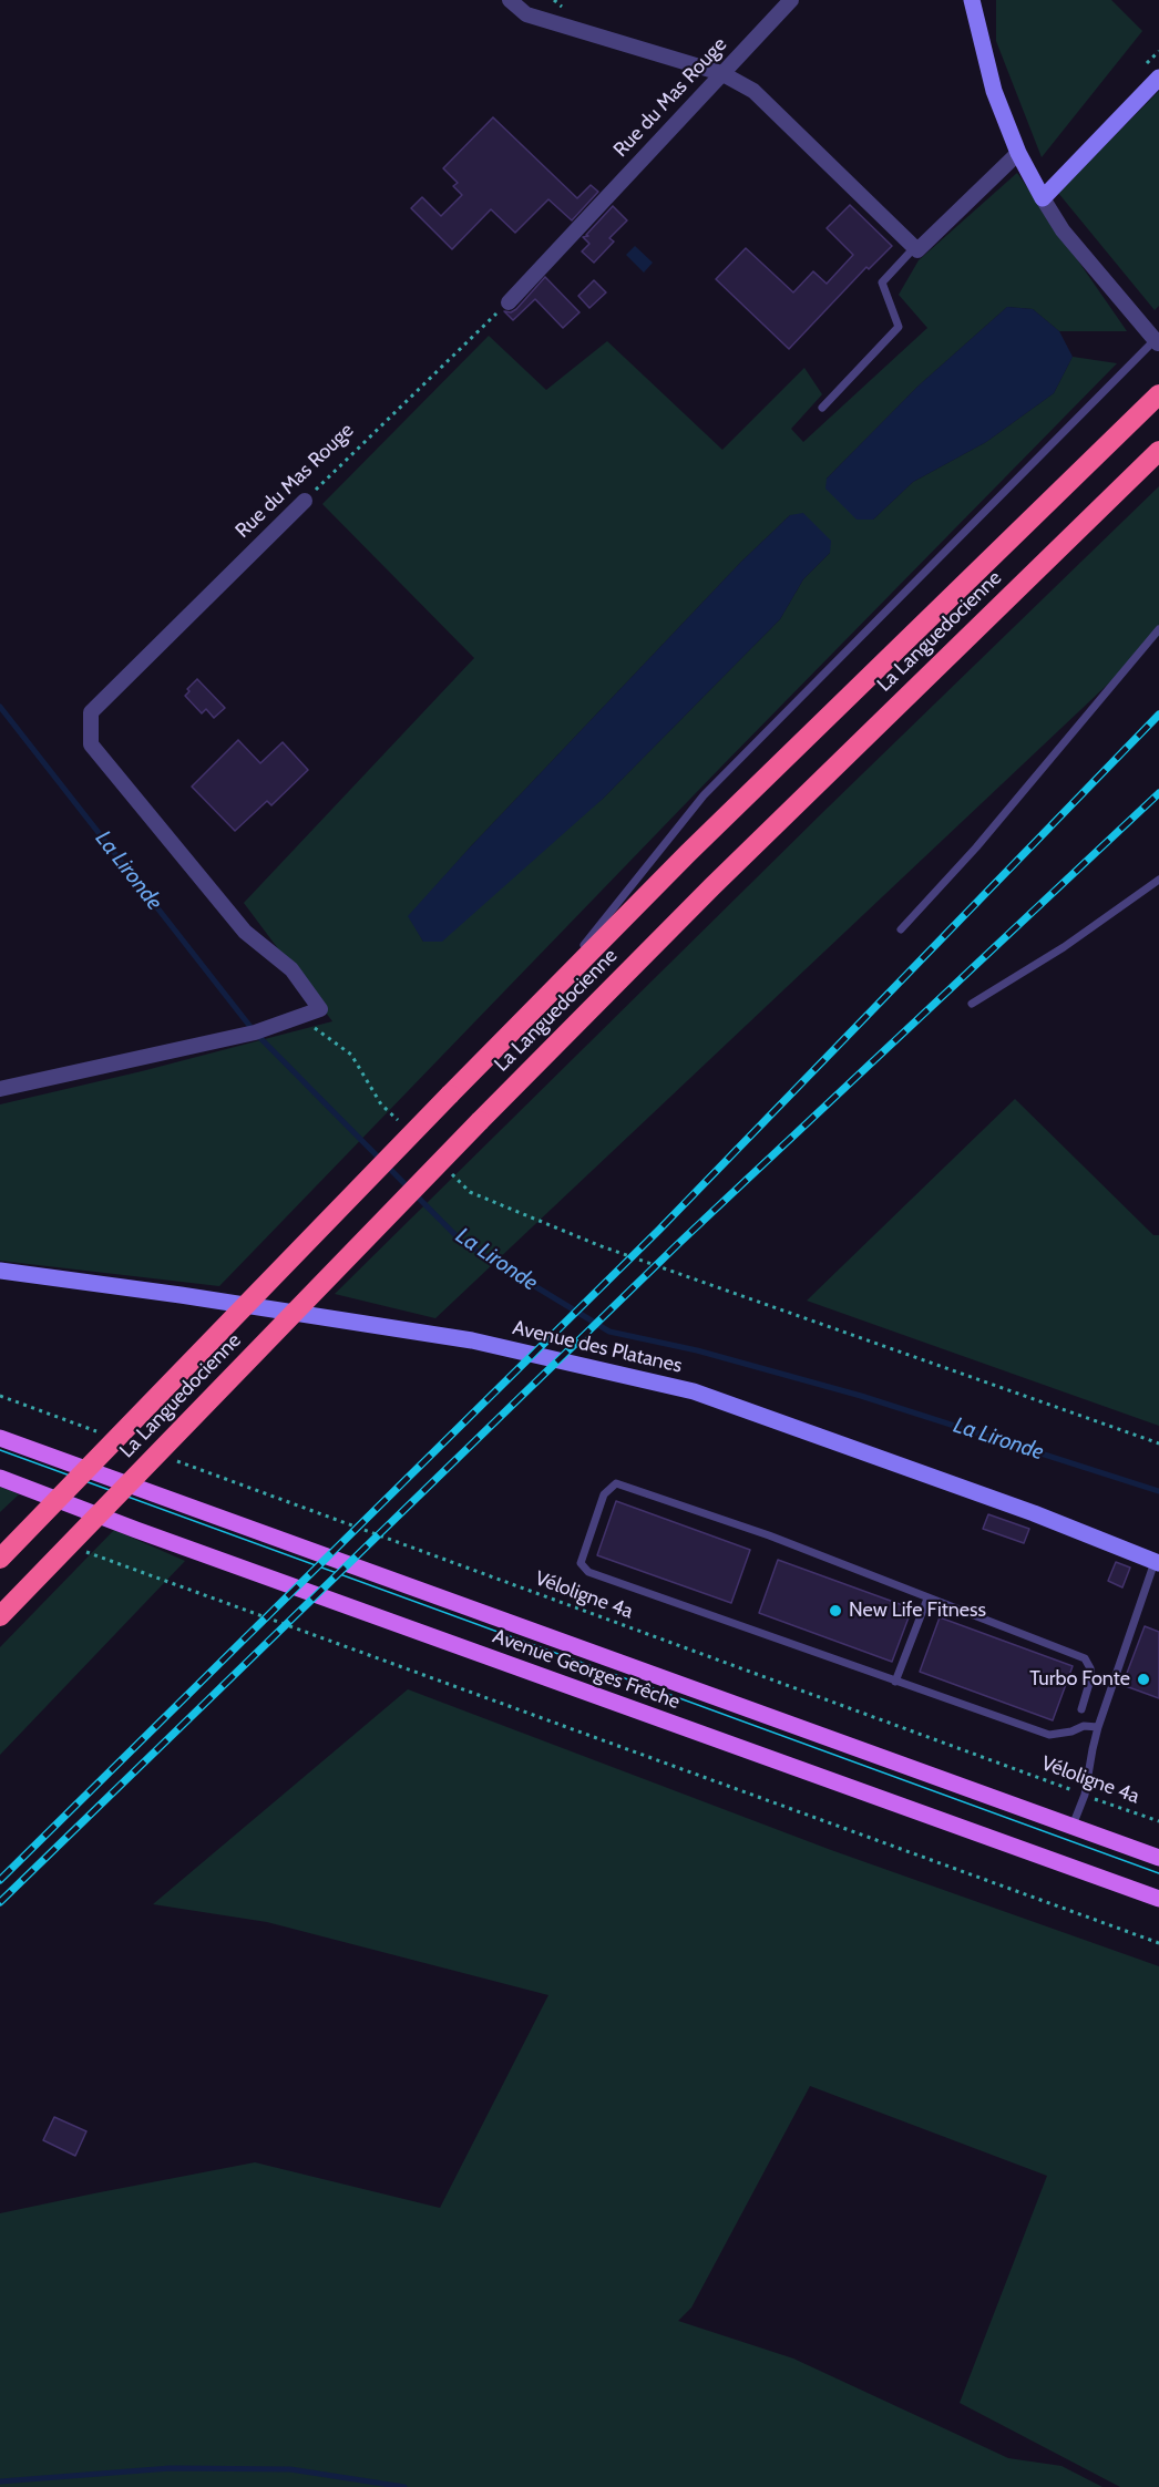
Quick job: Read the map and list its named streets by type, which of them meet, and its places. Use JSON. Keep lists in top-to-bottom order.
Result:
{
  "streets": {
    "highway": ["La Languedocienne"],
    "main road": ["Avenue Georges Frêche"],
    "street": ["Rue du Mas Rouge", "Avenue des Platanes"],
    "path": ["Véloligne 4a"]
  },
  "water": ["La Lironde"],
  "places": ["New Life Fitness", "Turbo Fonte"]
}
